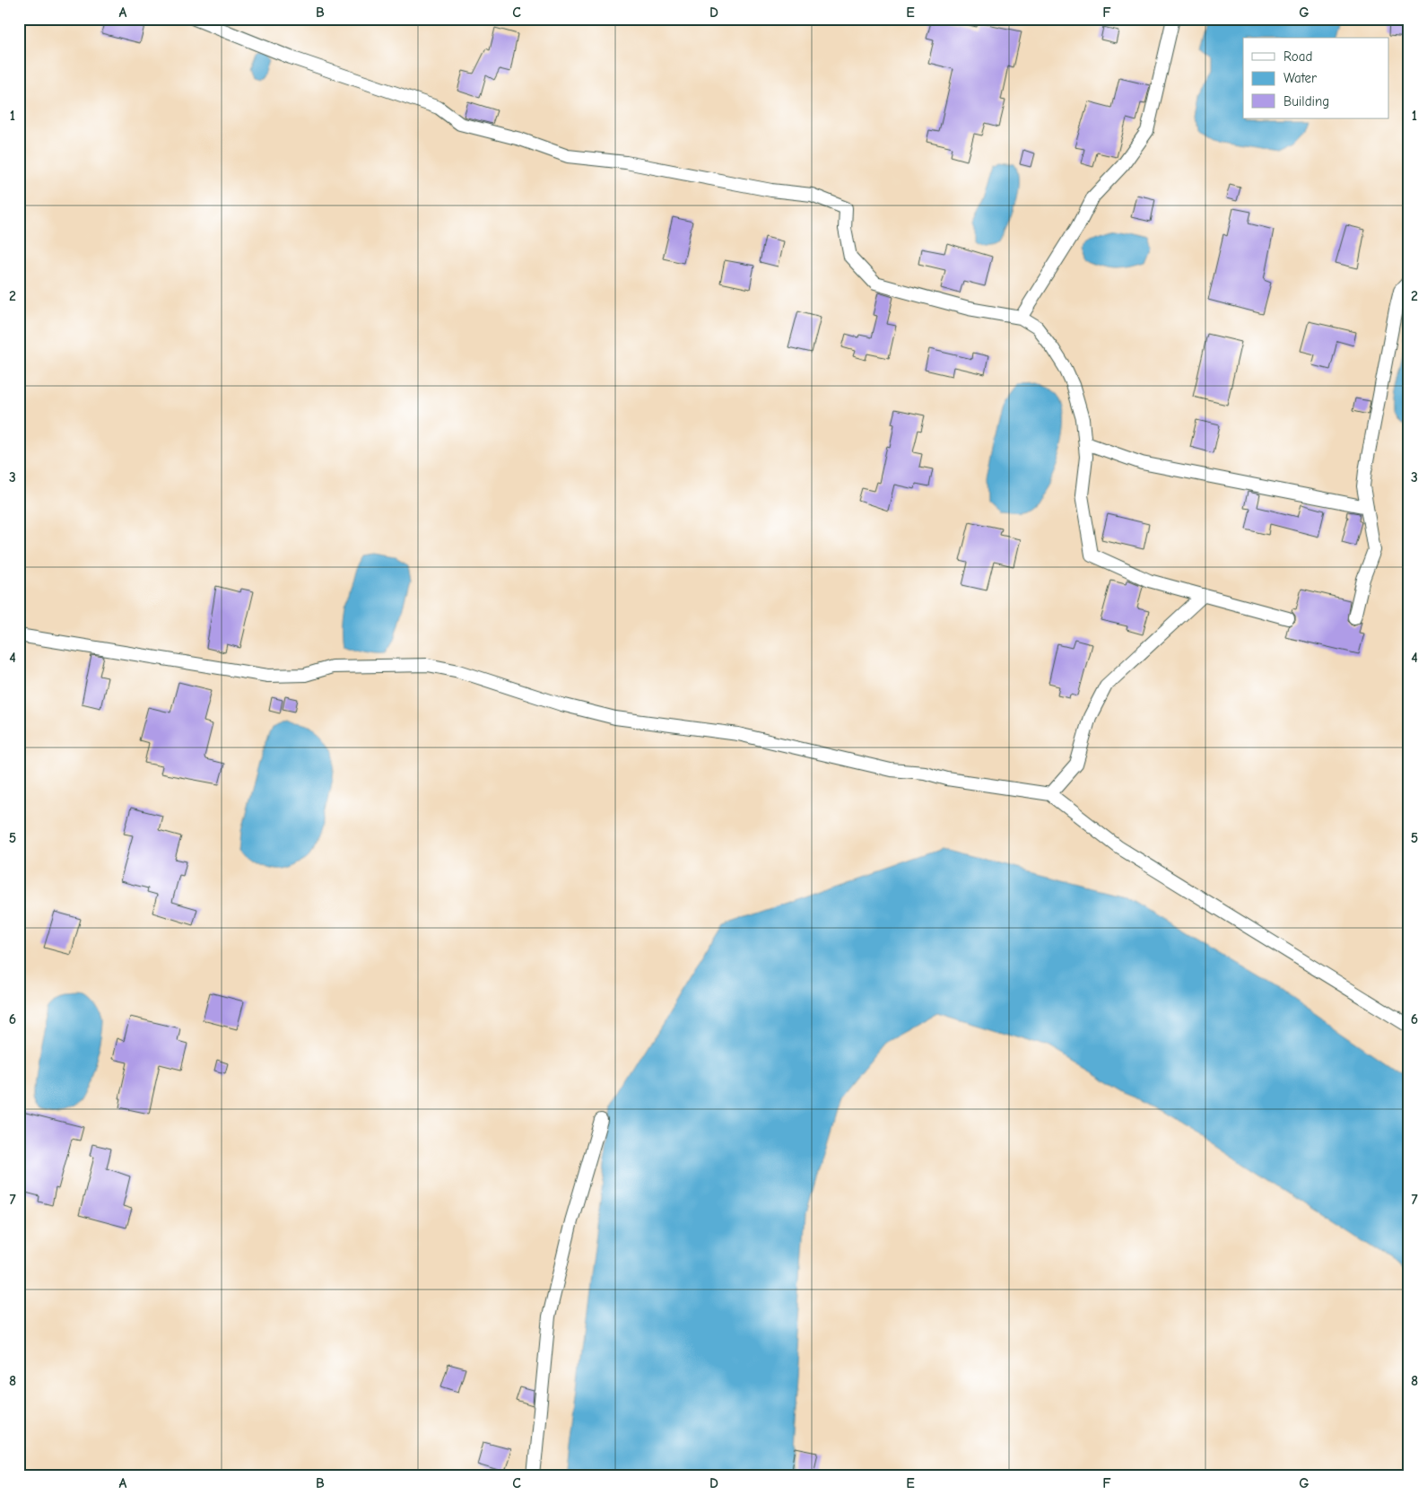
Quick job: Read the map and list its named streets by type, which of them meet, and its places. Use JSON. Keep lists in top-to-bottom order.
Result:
{
  "legend": ["Road", "Water", "Building"],
  "grid": {
    "columns": [
      "A",
      "B",
      "C",
      "D",
      "E",
      "F",
      "G"
    ],
    "rows": [
      "1",
      "2",
      "3",
      "4",
      "5",
      "6",
      "7",
      "8"
    ]
  }
}
